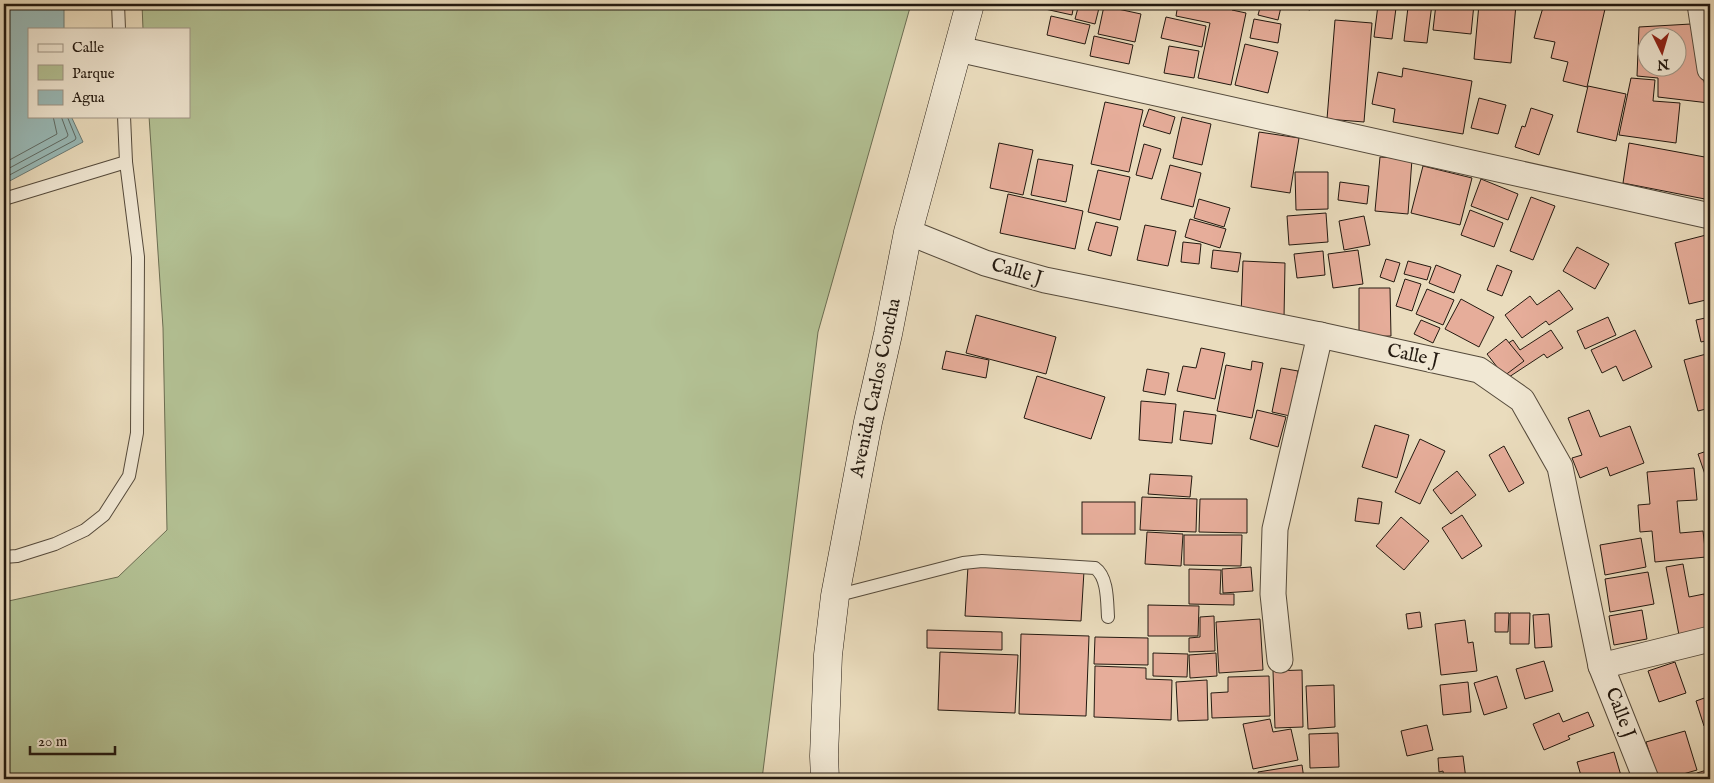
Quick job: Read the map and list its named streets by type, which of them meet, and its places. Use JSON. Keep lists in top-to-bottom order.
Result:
{
  "streets": {
    "street": ["Calle J", "Avenida Carlos Concha"]
  },
  "crossings": [
    ["Calle J", "Avenida Carlos Concha"]
  ],
  "legend": ["Calle", "Parque", "Agua"],
  "scale_bar": "20 m",
  "north": "bottom"
}
